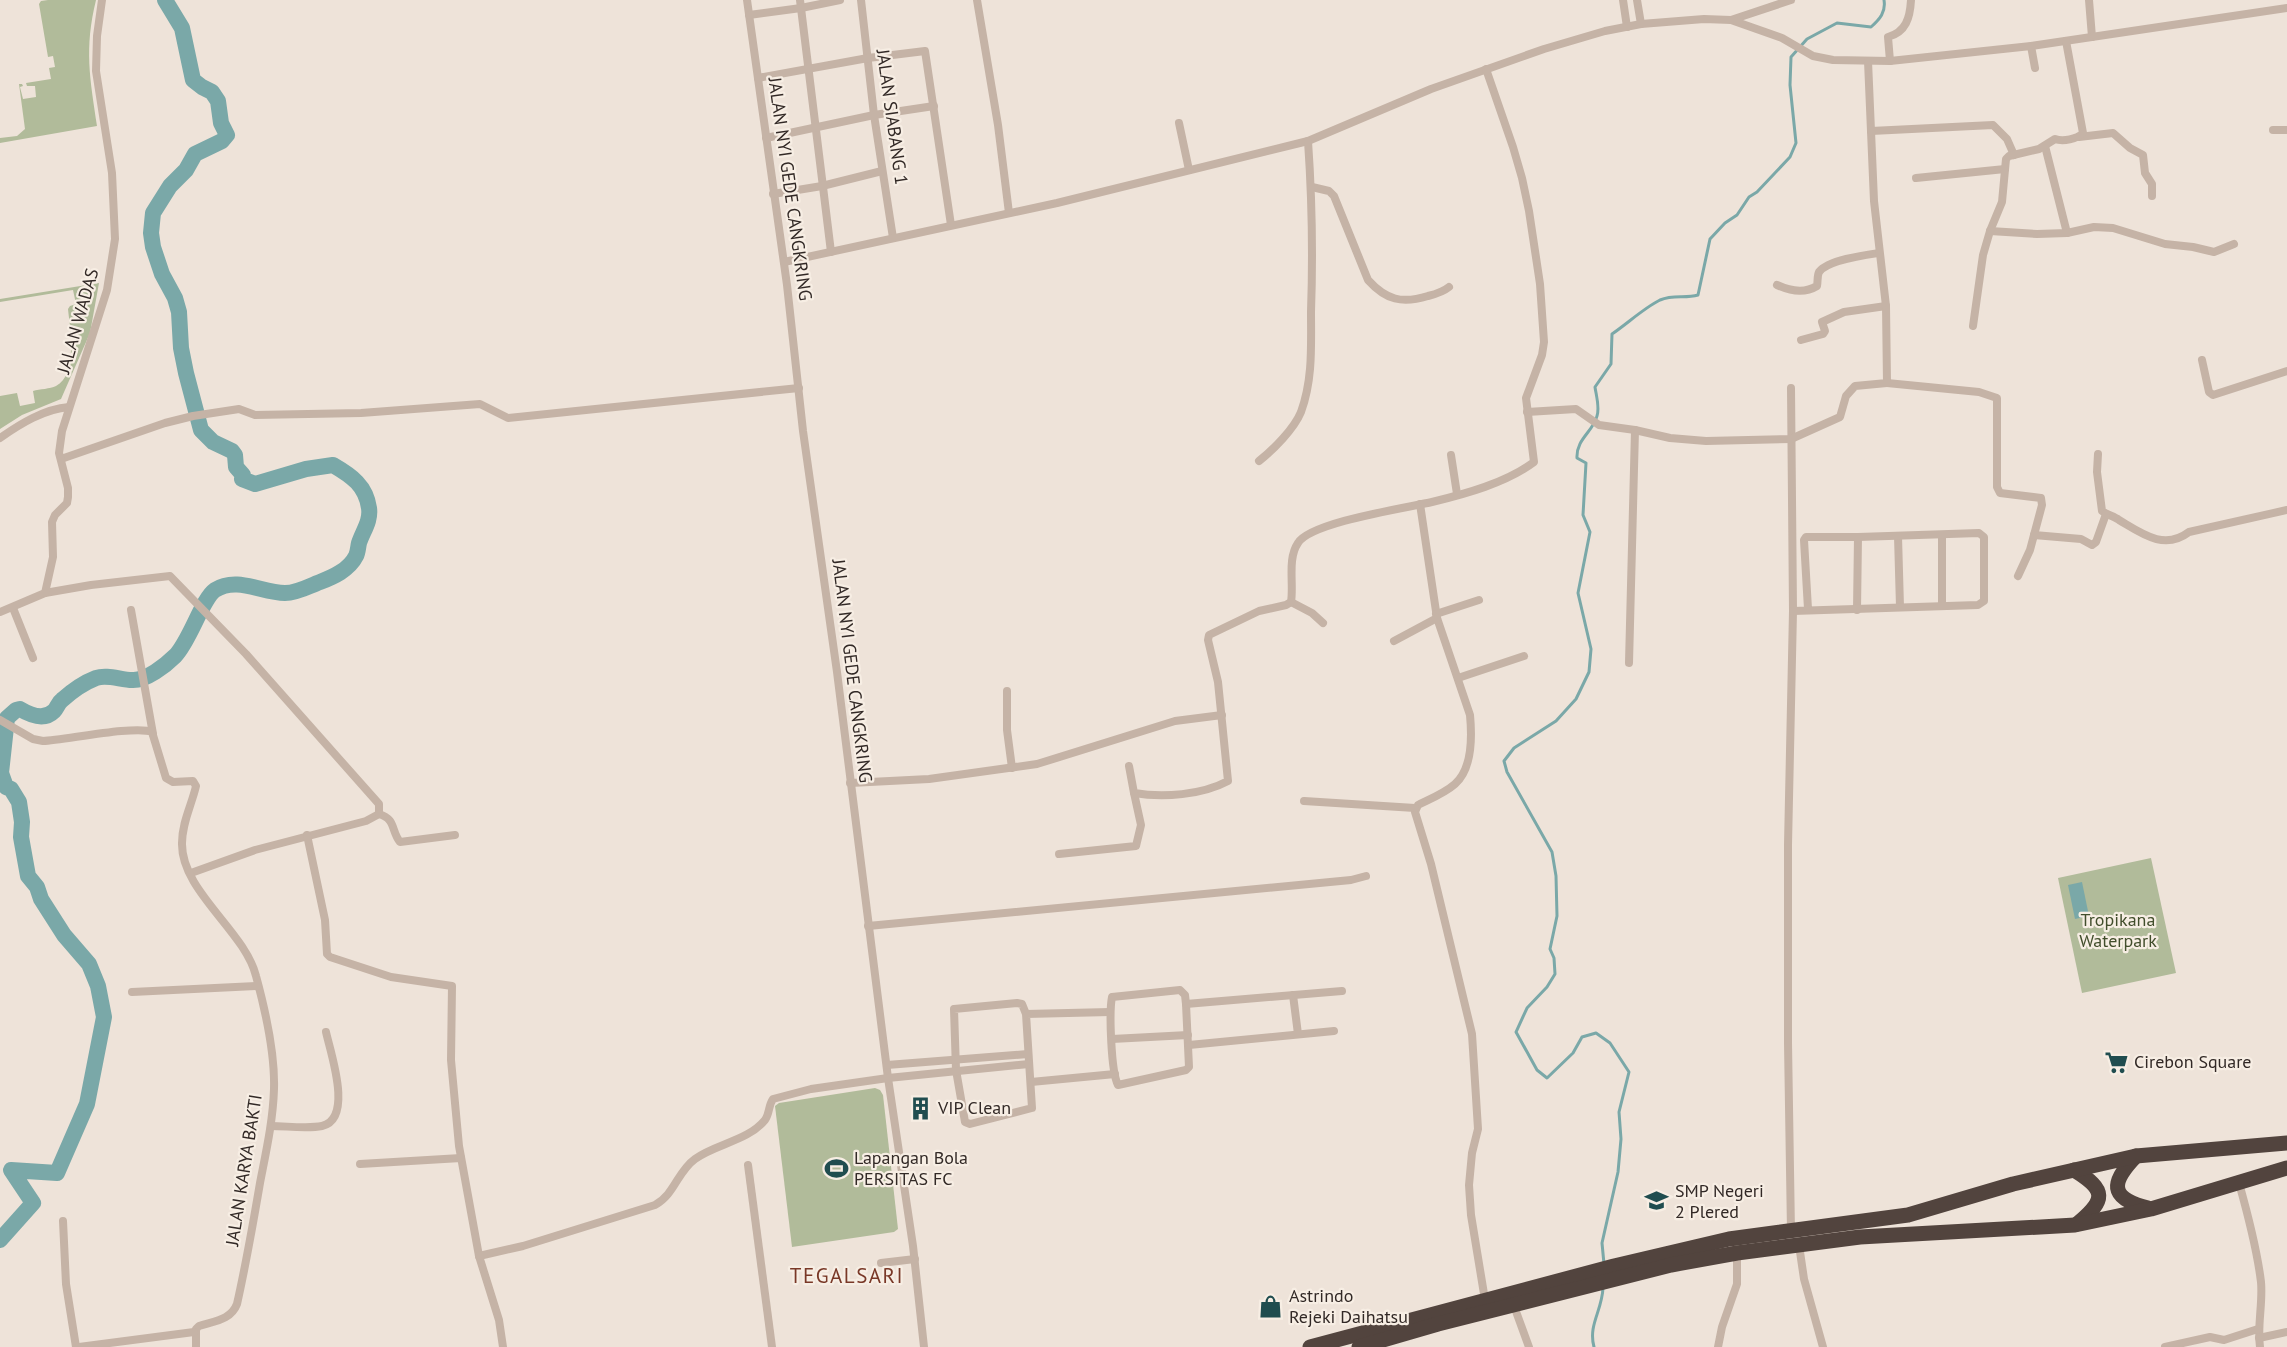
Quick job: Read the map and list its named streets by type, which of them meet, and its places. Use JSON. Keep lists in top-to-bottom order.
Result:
{
  "streets": {
    "street": [
      "JALAN SIABANG 1",
      "JALAN NYI GEDE CANGKRING",
      "JALAN WADAS",
      "JALAN KARYA BAKTI"
    ]
  },
  "districts": ["TEGALSARI"],
  "parks": ["Tropikana Waterpark"],
  "places": {
    "supermarket": ["Cirebon Square"],
    "building": ["VIP Clean"],
    "sports": ["Lapangan Bola PERSITAS FC"],
    "school or university": ["SMP Negeri 2 Plered"],
    "shop": ["Astrindo Rejeki Daihatsu"]
  }
}
